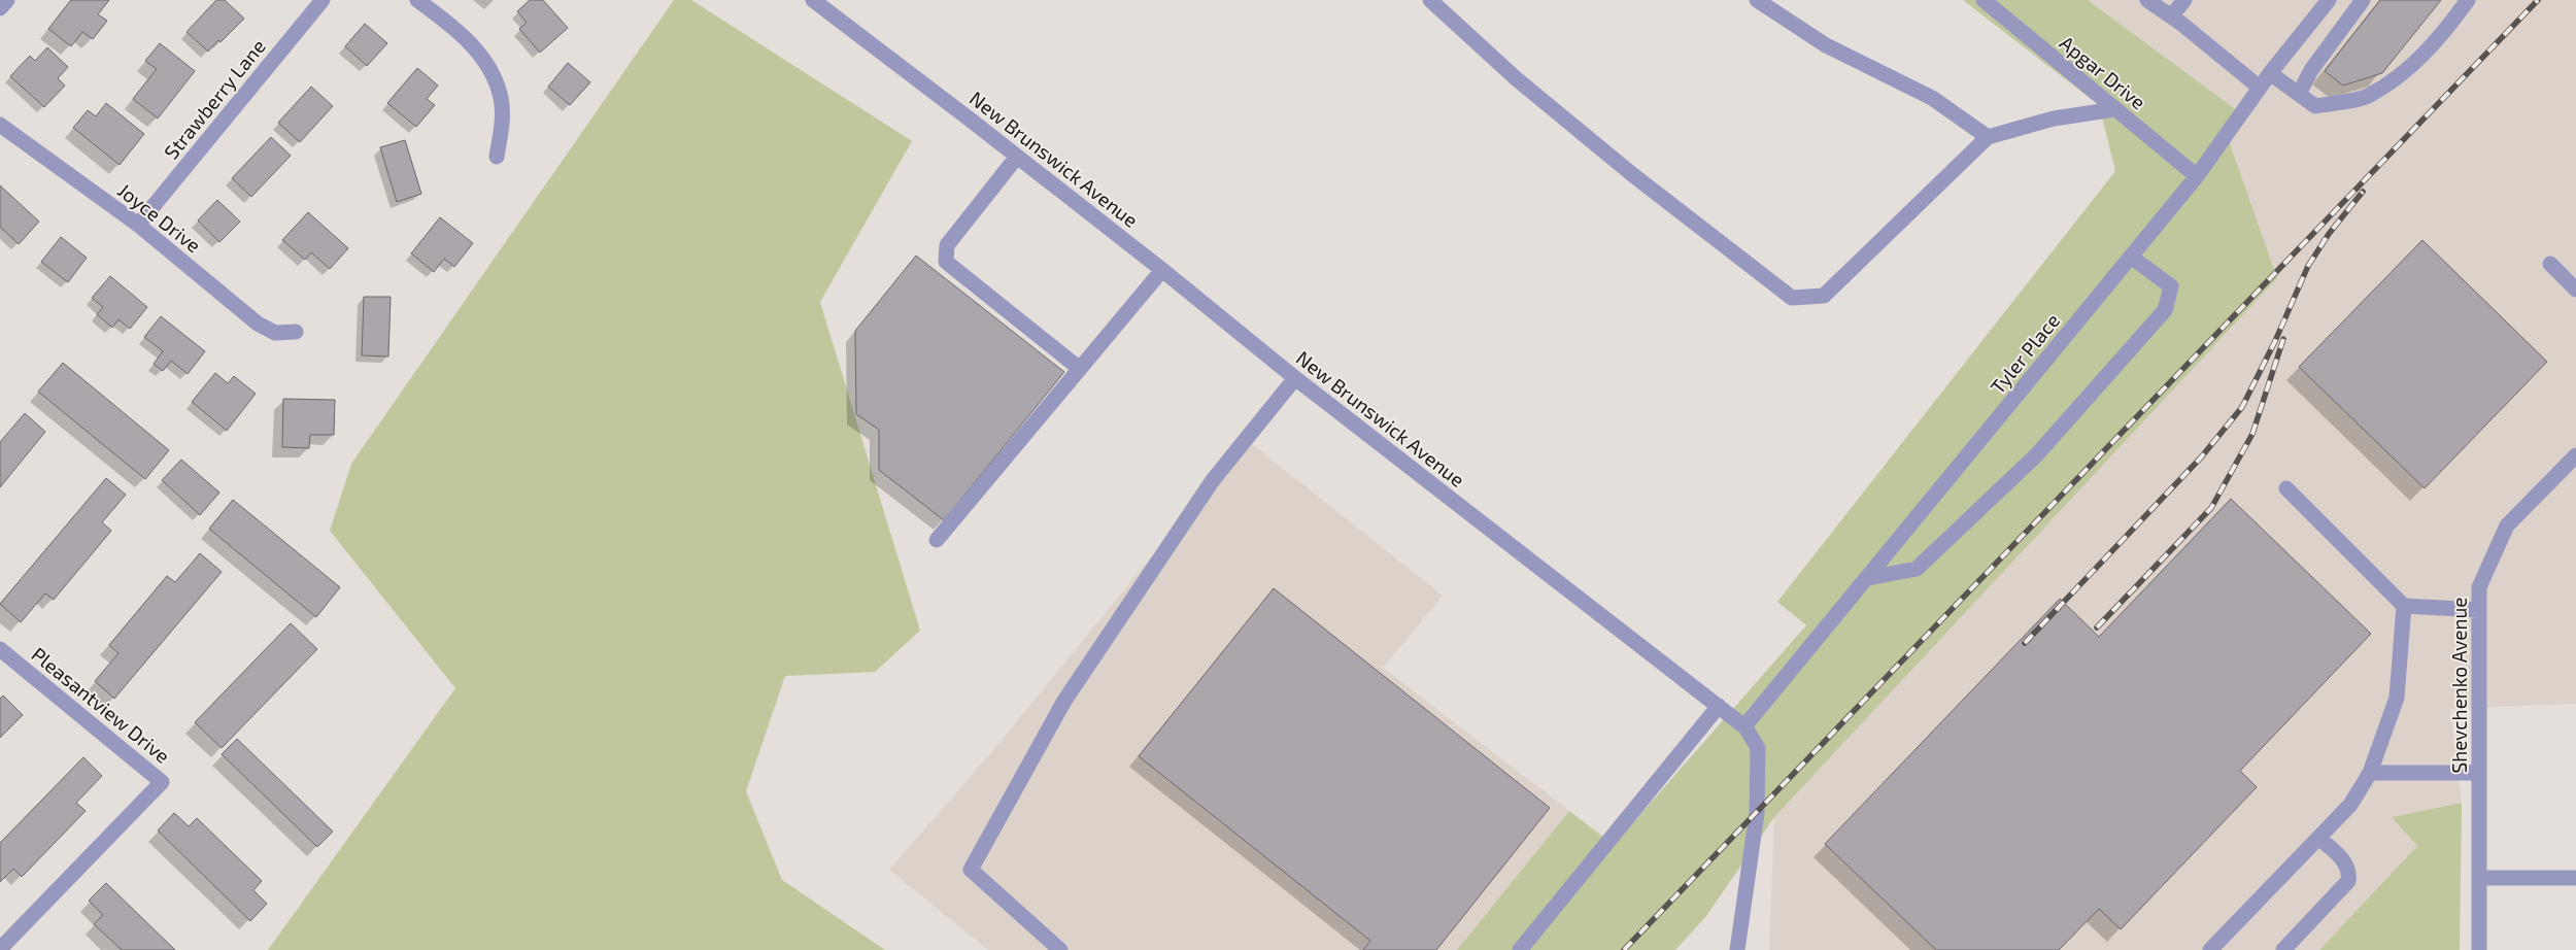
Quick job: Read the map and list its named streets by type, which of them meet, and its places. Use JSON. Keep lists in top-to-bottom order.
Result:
{
  "streets": {
    "street": [
      "Apgar Drive",
      "Strawberry Lane",
      "New Brunswick Avenue",
      "Joyce Drive",
      "Tyler Place",
      "Shevchenko Avenue",
      "Pleasantview Drive"
    ]
  },
  "crossings": [
    ["Apgar Drive", "Tyler Place"],
    ["Strawberry Lane", "Joyce Drive"],
    ["New Brunswick Avenue", "Tyler Place"]
  ]
}
